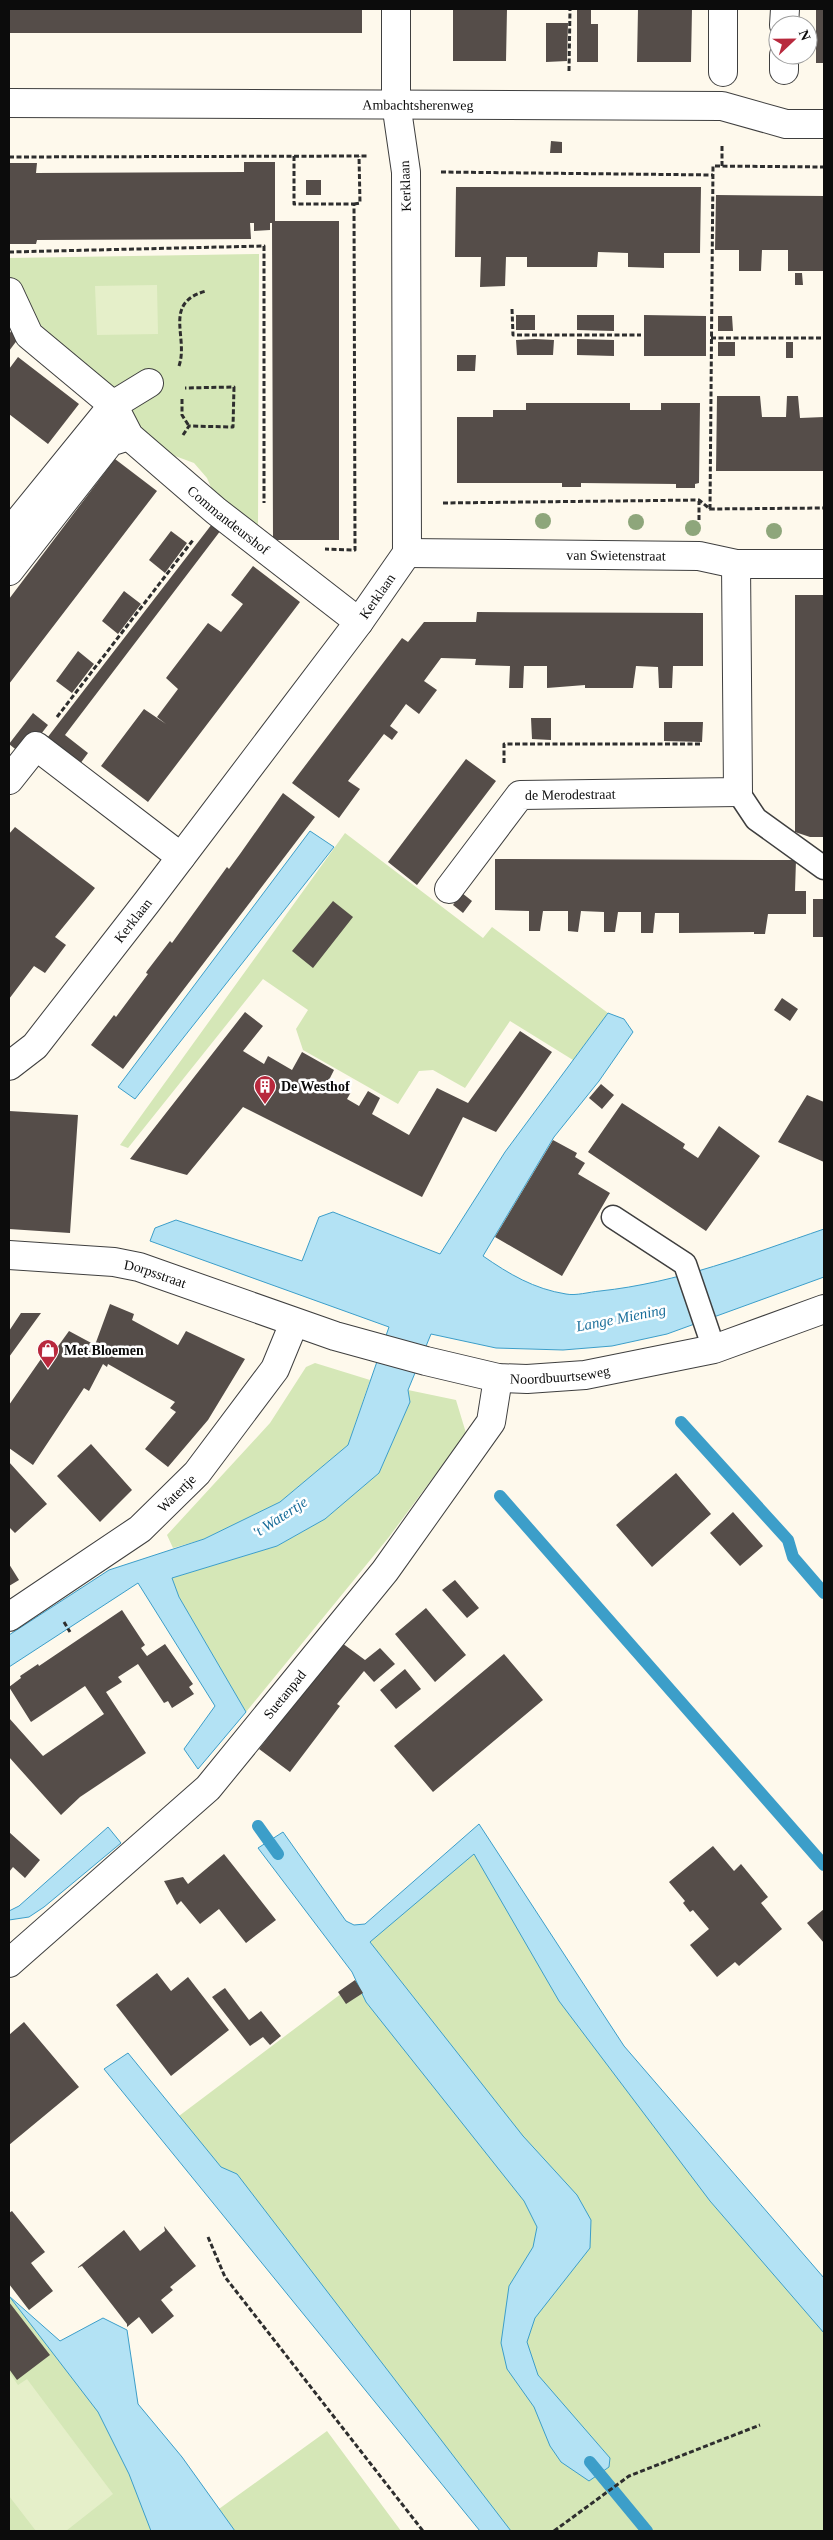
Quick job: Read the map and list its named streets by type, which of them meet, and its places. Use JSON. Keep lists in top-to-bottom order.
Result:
{
  "streets": {
    "street": [
      "Ambachtsherenweg",
      "Kerklaan",
      "Commandeurshof",
      "van Swietenstraat",
      "de Merodestraat",
      "Dorpsstraat",
      "Noordbuurtseweg",
      "Watertje",
      "Suetanpad"
    ]
  },
  "crossings": [
    ["Ambachtsherenweg", "Kerklaan"],
    ["Kerklaan", "Commandeurshof"],
    ["Kerklaan", "van Swietenstraat"],
    ["Dorpsstraat", "Noordbuurtseweg"],
    ["Dorpsstraat", "Watertje"],
    ["Noordbuurtseweg", "Watertje"],
    ["Noordbuurtseweg", "Suetanpad"]
  ],
  "water": ["Lange Miening", "'t Watertje"],
  "places": {
    "building": ["De Westhof"],
    "shop": ["Met Bloemen"]
  },
  "north": "right"
}
